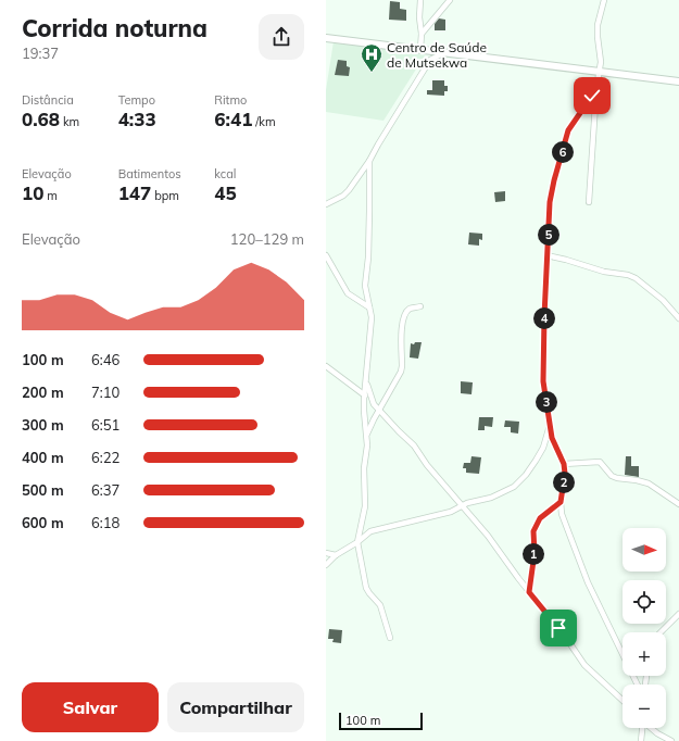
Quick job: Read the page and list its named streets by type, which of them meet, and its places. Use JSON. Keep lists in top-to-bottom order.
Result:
{
  "places": {
    "hospital": ["Centro de Saúde de Mutsekwa"]
  },
  "scale_bar": "100 m",
  "north": "right",
  "page": {
    "heading": ["Corrida noturna", "19:37"],
    "stats": [
      ["Distância", "0.68 km"],
      ["Tempo", "4:33"],
      ["Ritmo", "6:41 /km"],
      ["Elevação", "10 m"],
      ["Batimentos", "147 bpm"],
      ["kcal", "45"]
    ],
    "pins": [
      "6",
      "5",
      "4",
      "3",
      "2",
      "1"
    ],
    "chart": ["Elevação", "120–129 m"],
    "list": [
      {
        "name": "100 m",
        "note": "6:46"
      },
      {
        "name": "200 m",
        "note": "7:10"
      },
      {
        "name": "300 m",
        "note": "6:51"
      },
      {
        "name": "400 m",
        "note": "6:22"
      },
      {
        "name": "500 m",
        "note": "6:37"
      },
      {
        "name": "600 m",
        "note": "6:18"
      }
    ],
    "map_buttons": ["+", "−"],
    "buttons": ["Salvar", "Compartilhar"],
    "scale": "100 m"
  }
}
